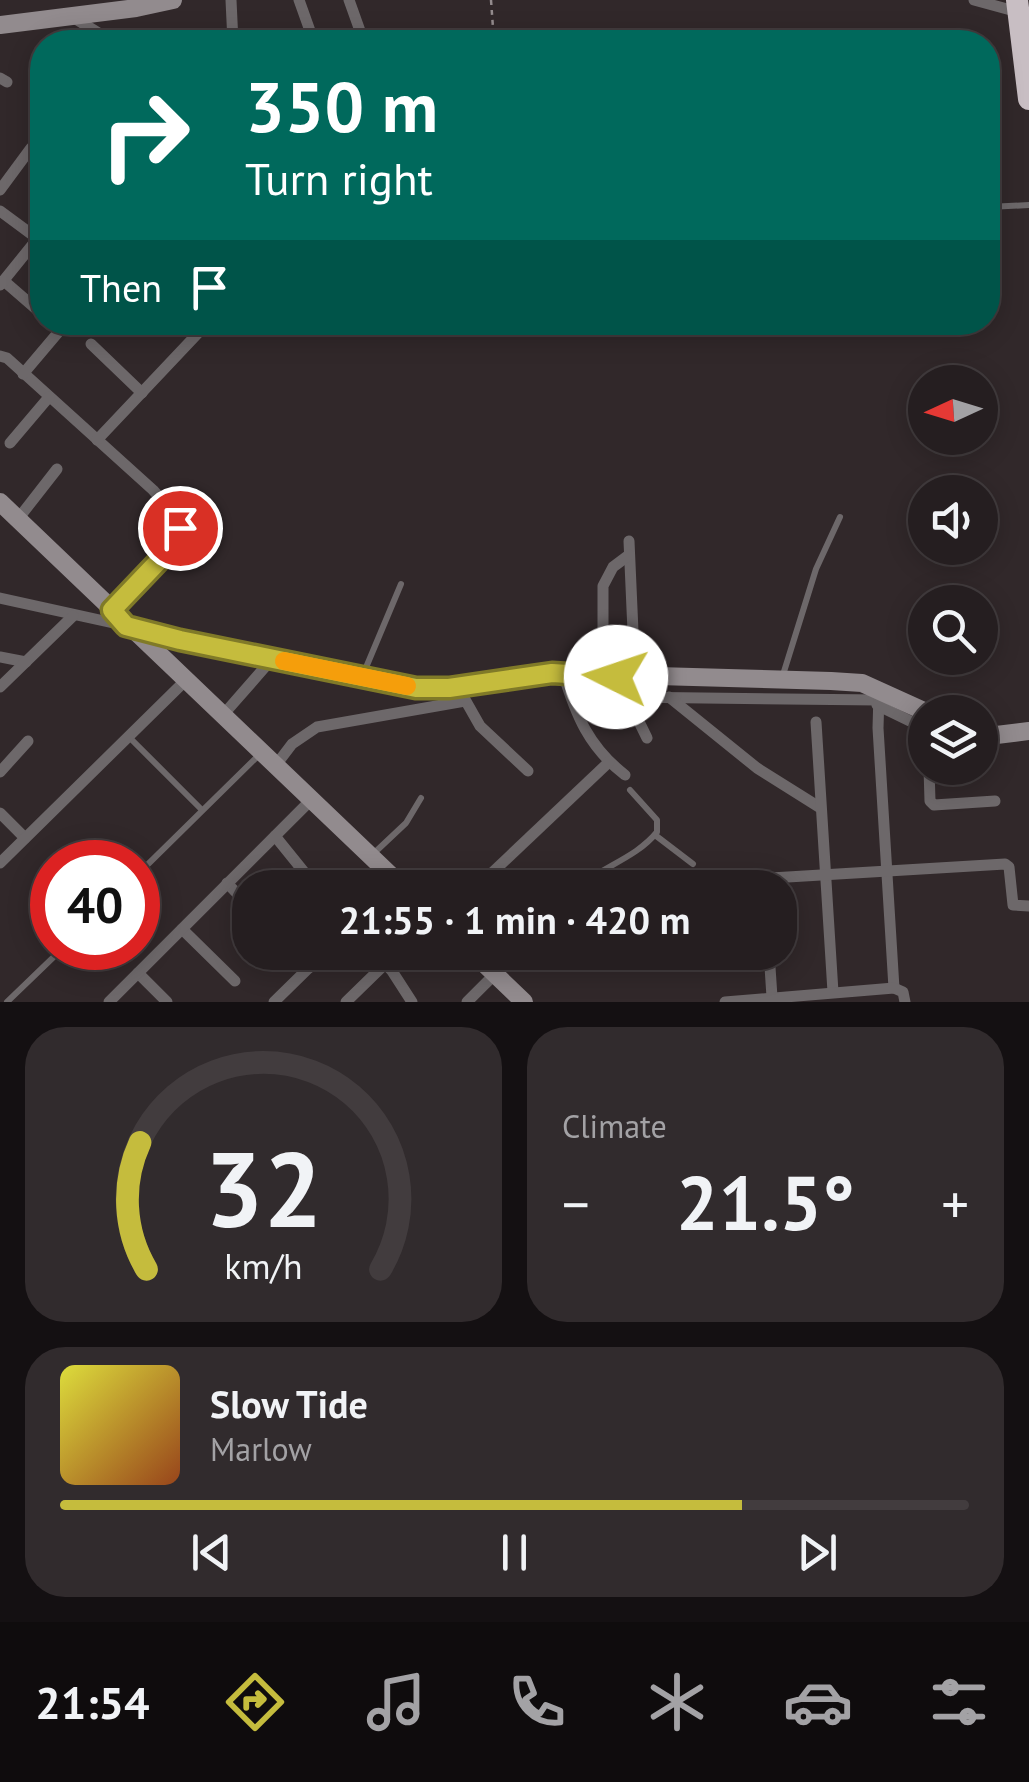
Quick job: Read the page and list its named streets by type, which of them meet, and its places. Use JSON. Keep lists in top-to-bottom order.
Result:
{
  "north": "left",
  "page": {
    "turn": ["350 m", "Turn right"],
    "then": "Then",
    "limit": "40",
    "trip": "21:55 · 1 min · 420 m",
    "tile": "Climate",
    "heat": ["−", "21.5°", "+"],
    "song": ["Slow Tide", "Marlow"],
    "tabs": "21:54",
    "gauge": ["32", "km/h"]
  }
}
